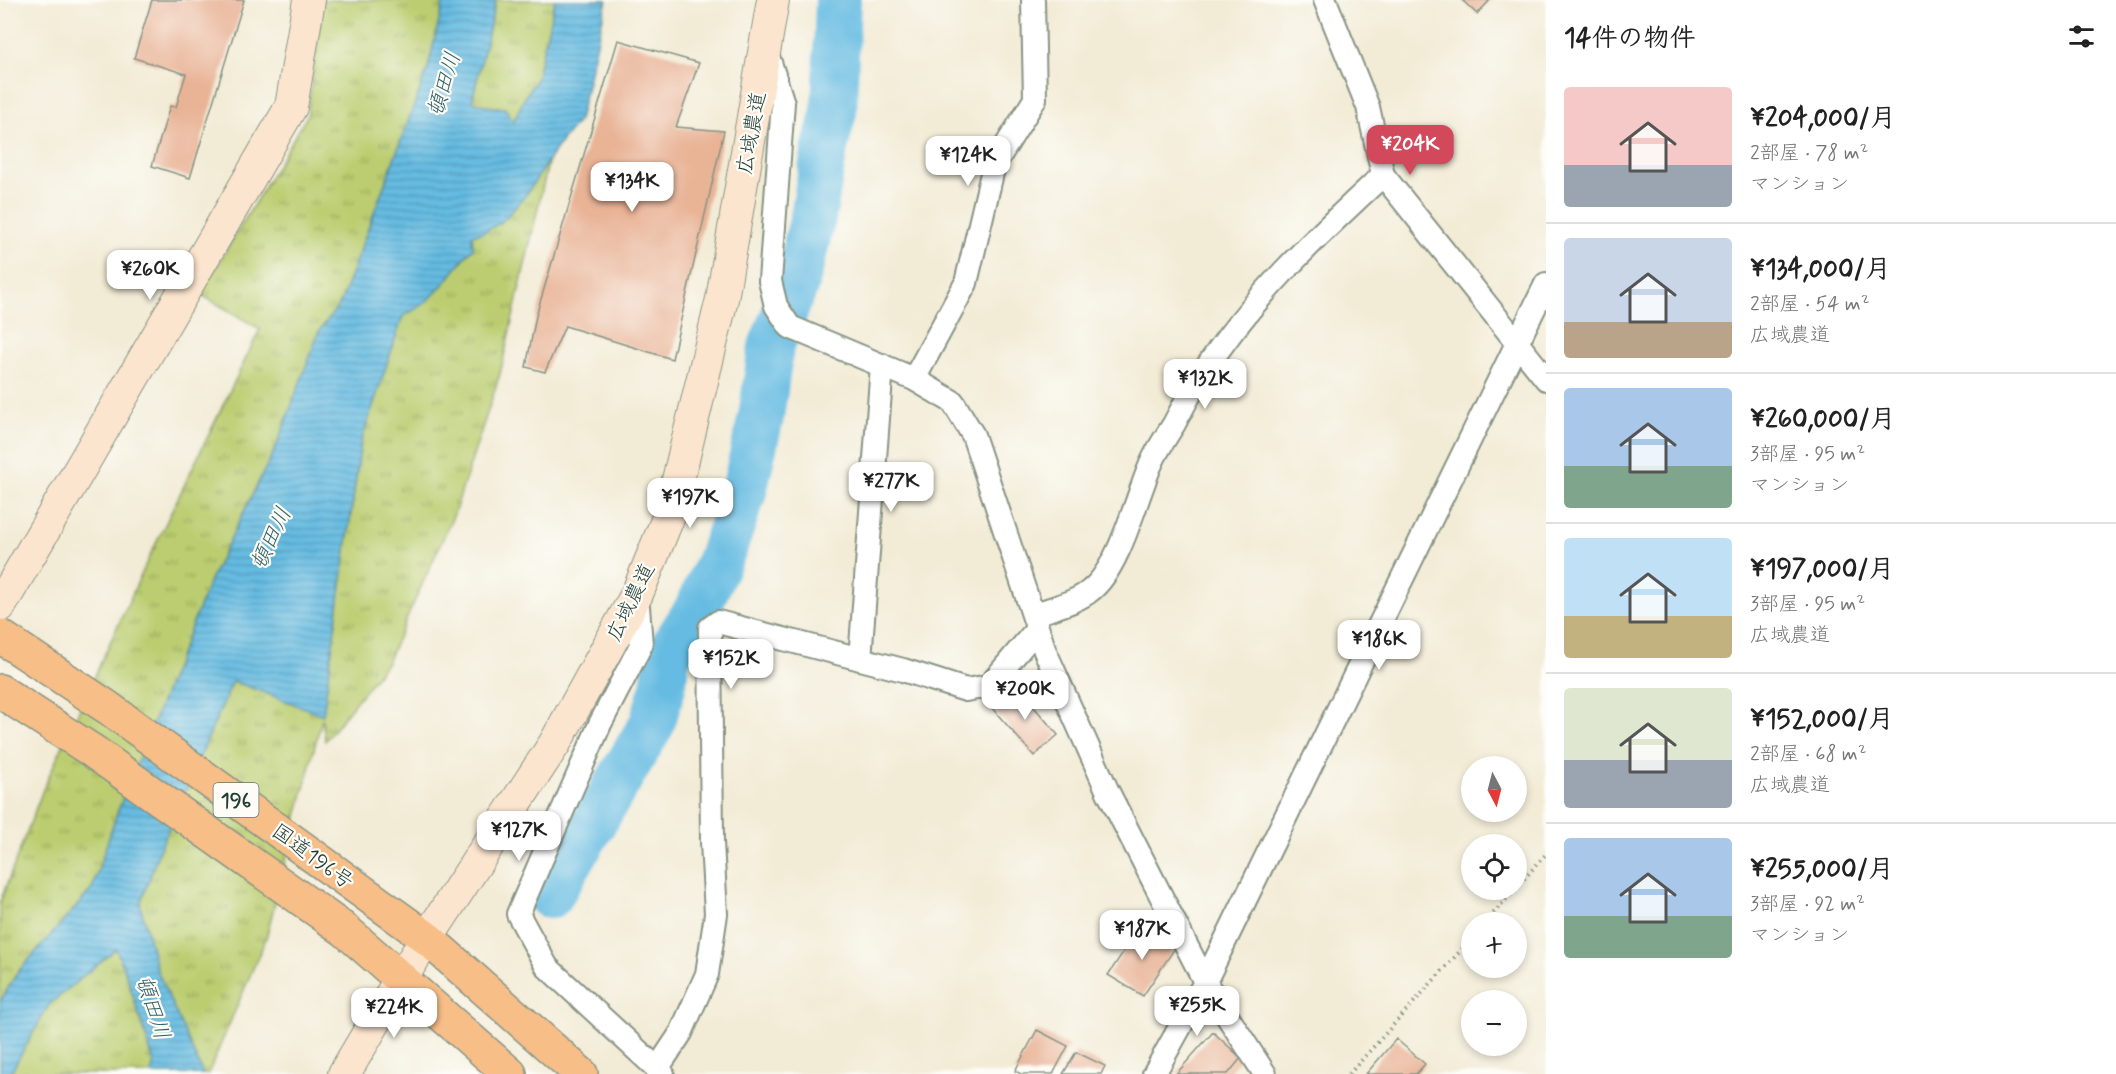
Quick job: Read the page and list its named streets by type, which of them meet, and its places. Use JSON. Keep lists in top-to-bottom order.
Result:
{
  "streets": {
    "highway": ["196", "国道196号"],
    "street": ["広域農道"]
  },
  "crossings": [
    ["広域農道", "国道196号"]
  ],
  "water": ["頓田川"],
  "north": "bottom",
  "page": {
    "heading": "14件の物件",
    "list": [
      {
        "name": "¥204,000/月",
        "note": "2部屋 · 78 m² · マンション"
      },
      {
        "name": "¥134,000/月",
        "note": "2部屋 · 54 m² · 広域農道"
      },
      {
        "name": "¥260,000/月",
        "note": "3部屋 · 95 m² · マンション"
      },
      {
        "name": "¥197,000/月",
        "note": "3部屋 · 95 m² · 広域農道"
      },
      {
        "name": "¥152,000/月",
        "note": "2部屋 · 68 m² · 広域農道"
      },
      {
        "name": "¥255,000/月",
        "note": "3部屋 · 92 m² · マンション"
      }
    ],
    "price": [
      "¥204K",
      "¥124K",
      "¥134K",
      "¥260K",
      "¥132K",
      "¥277K",
      "¥197K",
      "¥186K",
      "¥152K",
      "¥200K",
      "¥127K",
      "¥187K",
      "¥255K",
      "¥224K"
    ],
    "map_buttons": ["+", "−"]
  }
}
